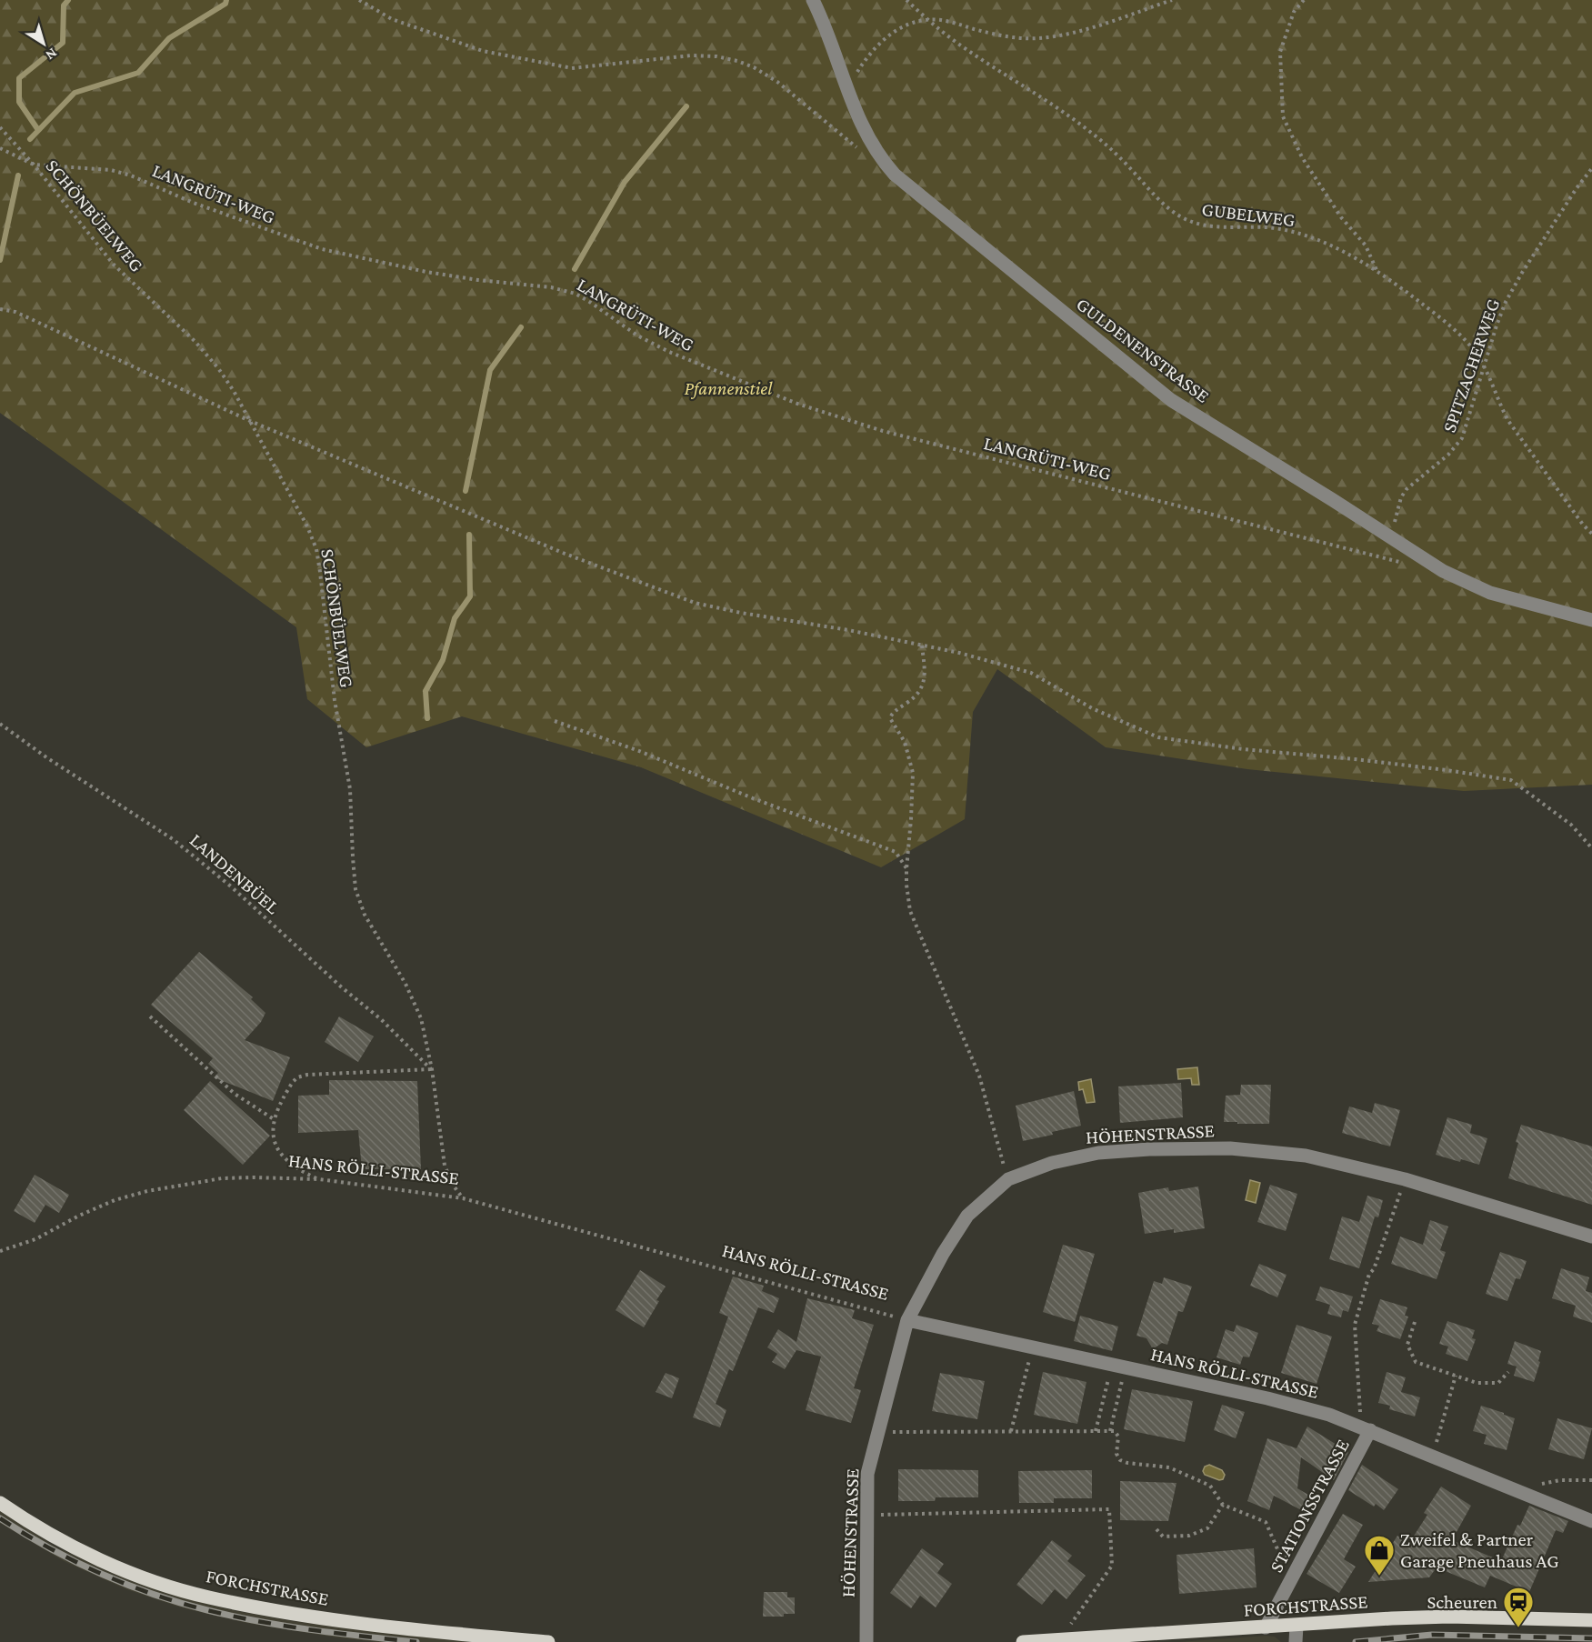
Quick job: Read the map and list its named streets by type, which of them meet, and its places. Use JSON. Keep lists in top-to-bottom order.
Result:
{
  "streets": {
    "main road": ["FORCHSTRASSE"],
    "street": [
      "GULDENENSTRASSE",
      "HÖHENSTRASSE",
      "HANS RÖLLI-STRASSE",
      "STATIONSSTRASSE"
    ],
    "path": [
      "LANGRÜTI-WEG",
      "GUBELWEG",
      "SCHÖNBÜELWEG",
      "SPITZACHERWEG",
      "LANDENBÜEL"
    ]
  },
  "crossings": [
    ["LANGRÜTI-WEG", "SCHÖNBÜELWEG"],
    ["GUBELWEG", "SPITZACHERWEG"],
    ["SCHÖNBÜELWEG", "LANDENBÜEL"],
    ["SCHÖNBÜELWEG", "HANS RÖLLI-STRASSE"],
    ["GULDENENSTRASSE", "SPITZACHERWEG"],
    ["HÖHENSTRASSE", "HANS RÖLLI-STRASSE"],
    ["HANS RÖLLI-STRASSE", "STATIONSSTRASSE"],
    ["STATIONSSTRASSE", "FORCHSTRASSE"]
  ],
  "parks": ["Pfannenstiel"],
  "places": {
    "shop": ["Zweifel & Partner Garage Pneuhaus AG"],
    "station": ["Scheuren"]
  },
  "north": "bottom right"
}
